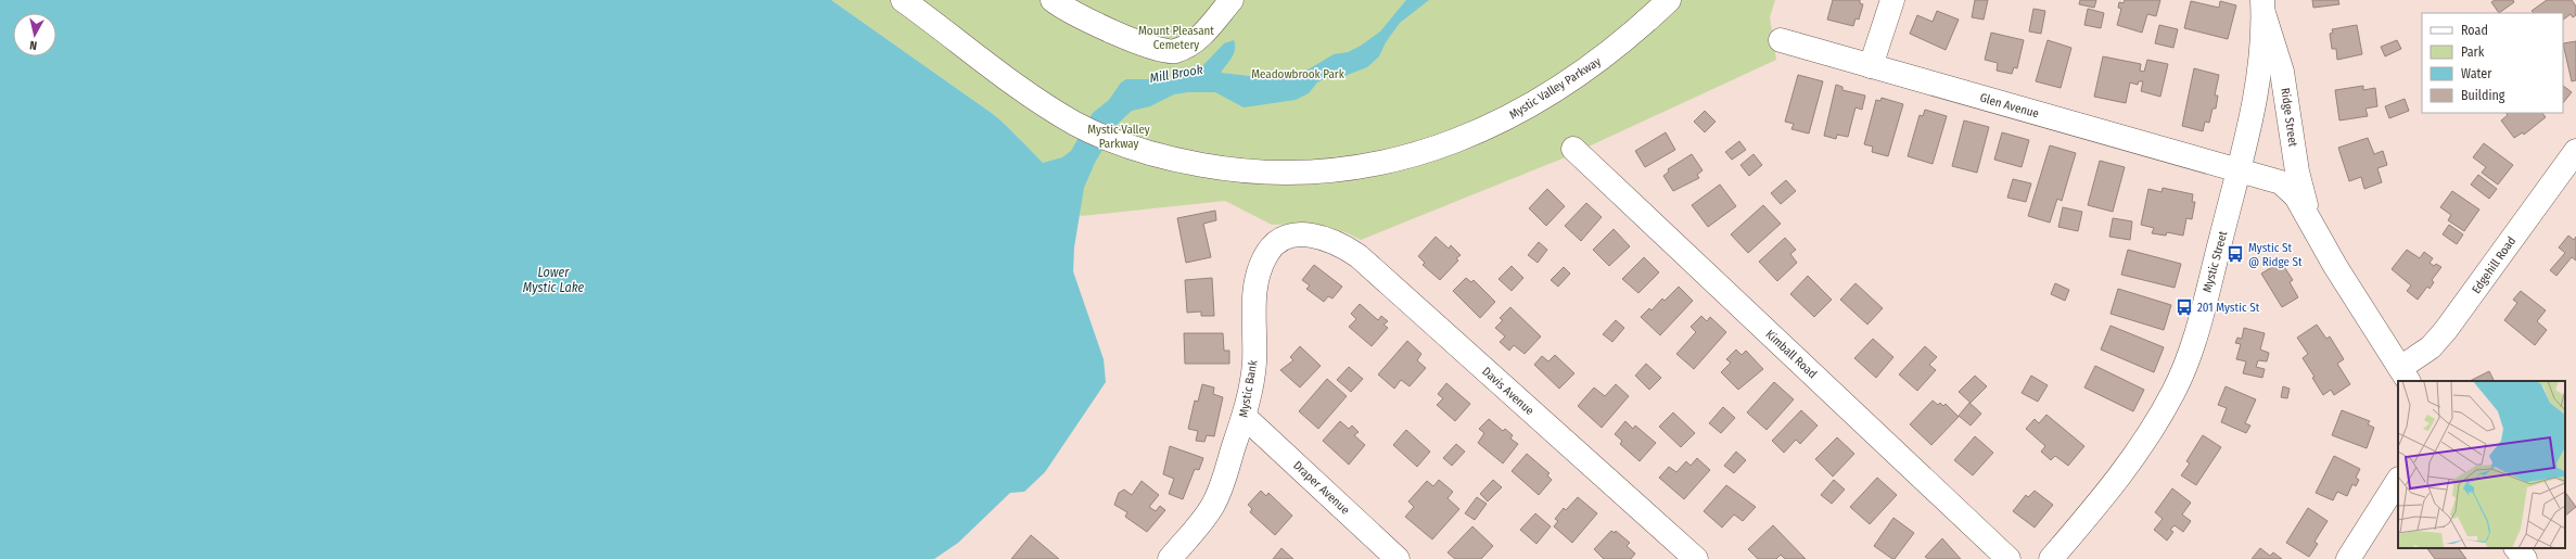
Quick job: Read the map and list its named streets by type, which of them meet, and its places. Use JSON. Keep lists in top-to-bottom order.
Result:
{
  "streets": {
    "main road": [
      "Mystic Valley Parkway",
      "Glen Avenue",
      "Ridge Street",
      "Mystic Street",
      "Edgehill Road",
      "Kimball Road",
      "Mystic Bank",
      "Davis Avenue",
      "Draper Avenue"
    ]
  },
  "crossings": [
    ["Glen Avenue", "Ridge Street"],
    ["Glen Avenue", "Mystic Street"],
    ["Ridge Street", "Mystic Street"],
    ["Ridge Street", "Edgehill Road"],
    ["Mystic Bank", "Davis Avenue"],
    ["Mystic Bank", "Draper Avenue"]
  ],
  "water": ["Mill Brook", "Lower Mystic Lake"],
  "parks": ["Mount Pleasant Cemetery", "Meadowbrook Park", "Mystic Valley Parkway"],
  "places": {
    "bus stop": ["Mystic St @ Ridge St", "201 Mystic St"]
  },
  "legend": [
    "Road",
    "Park",
    "Water",
    "Building"
  ],
  "north": "bottom"
}
